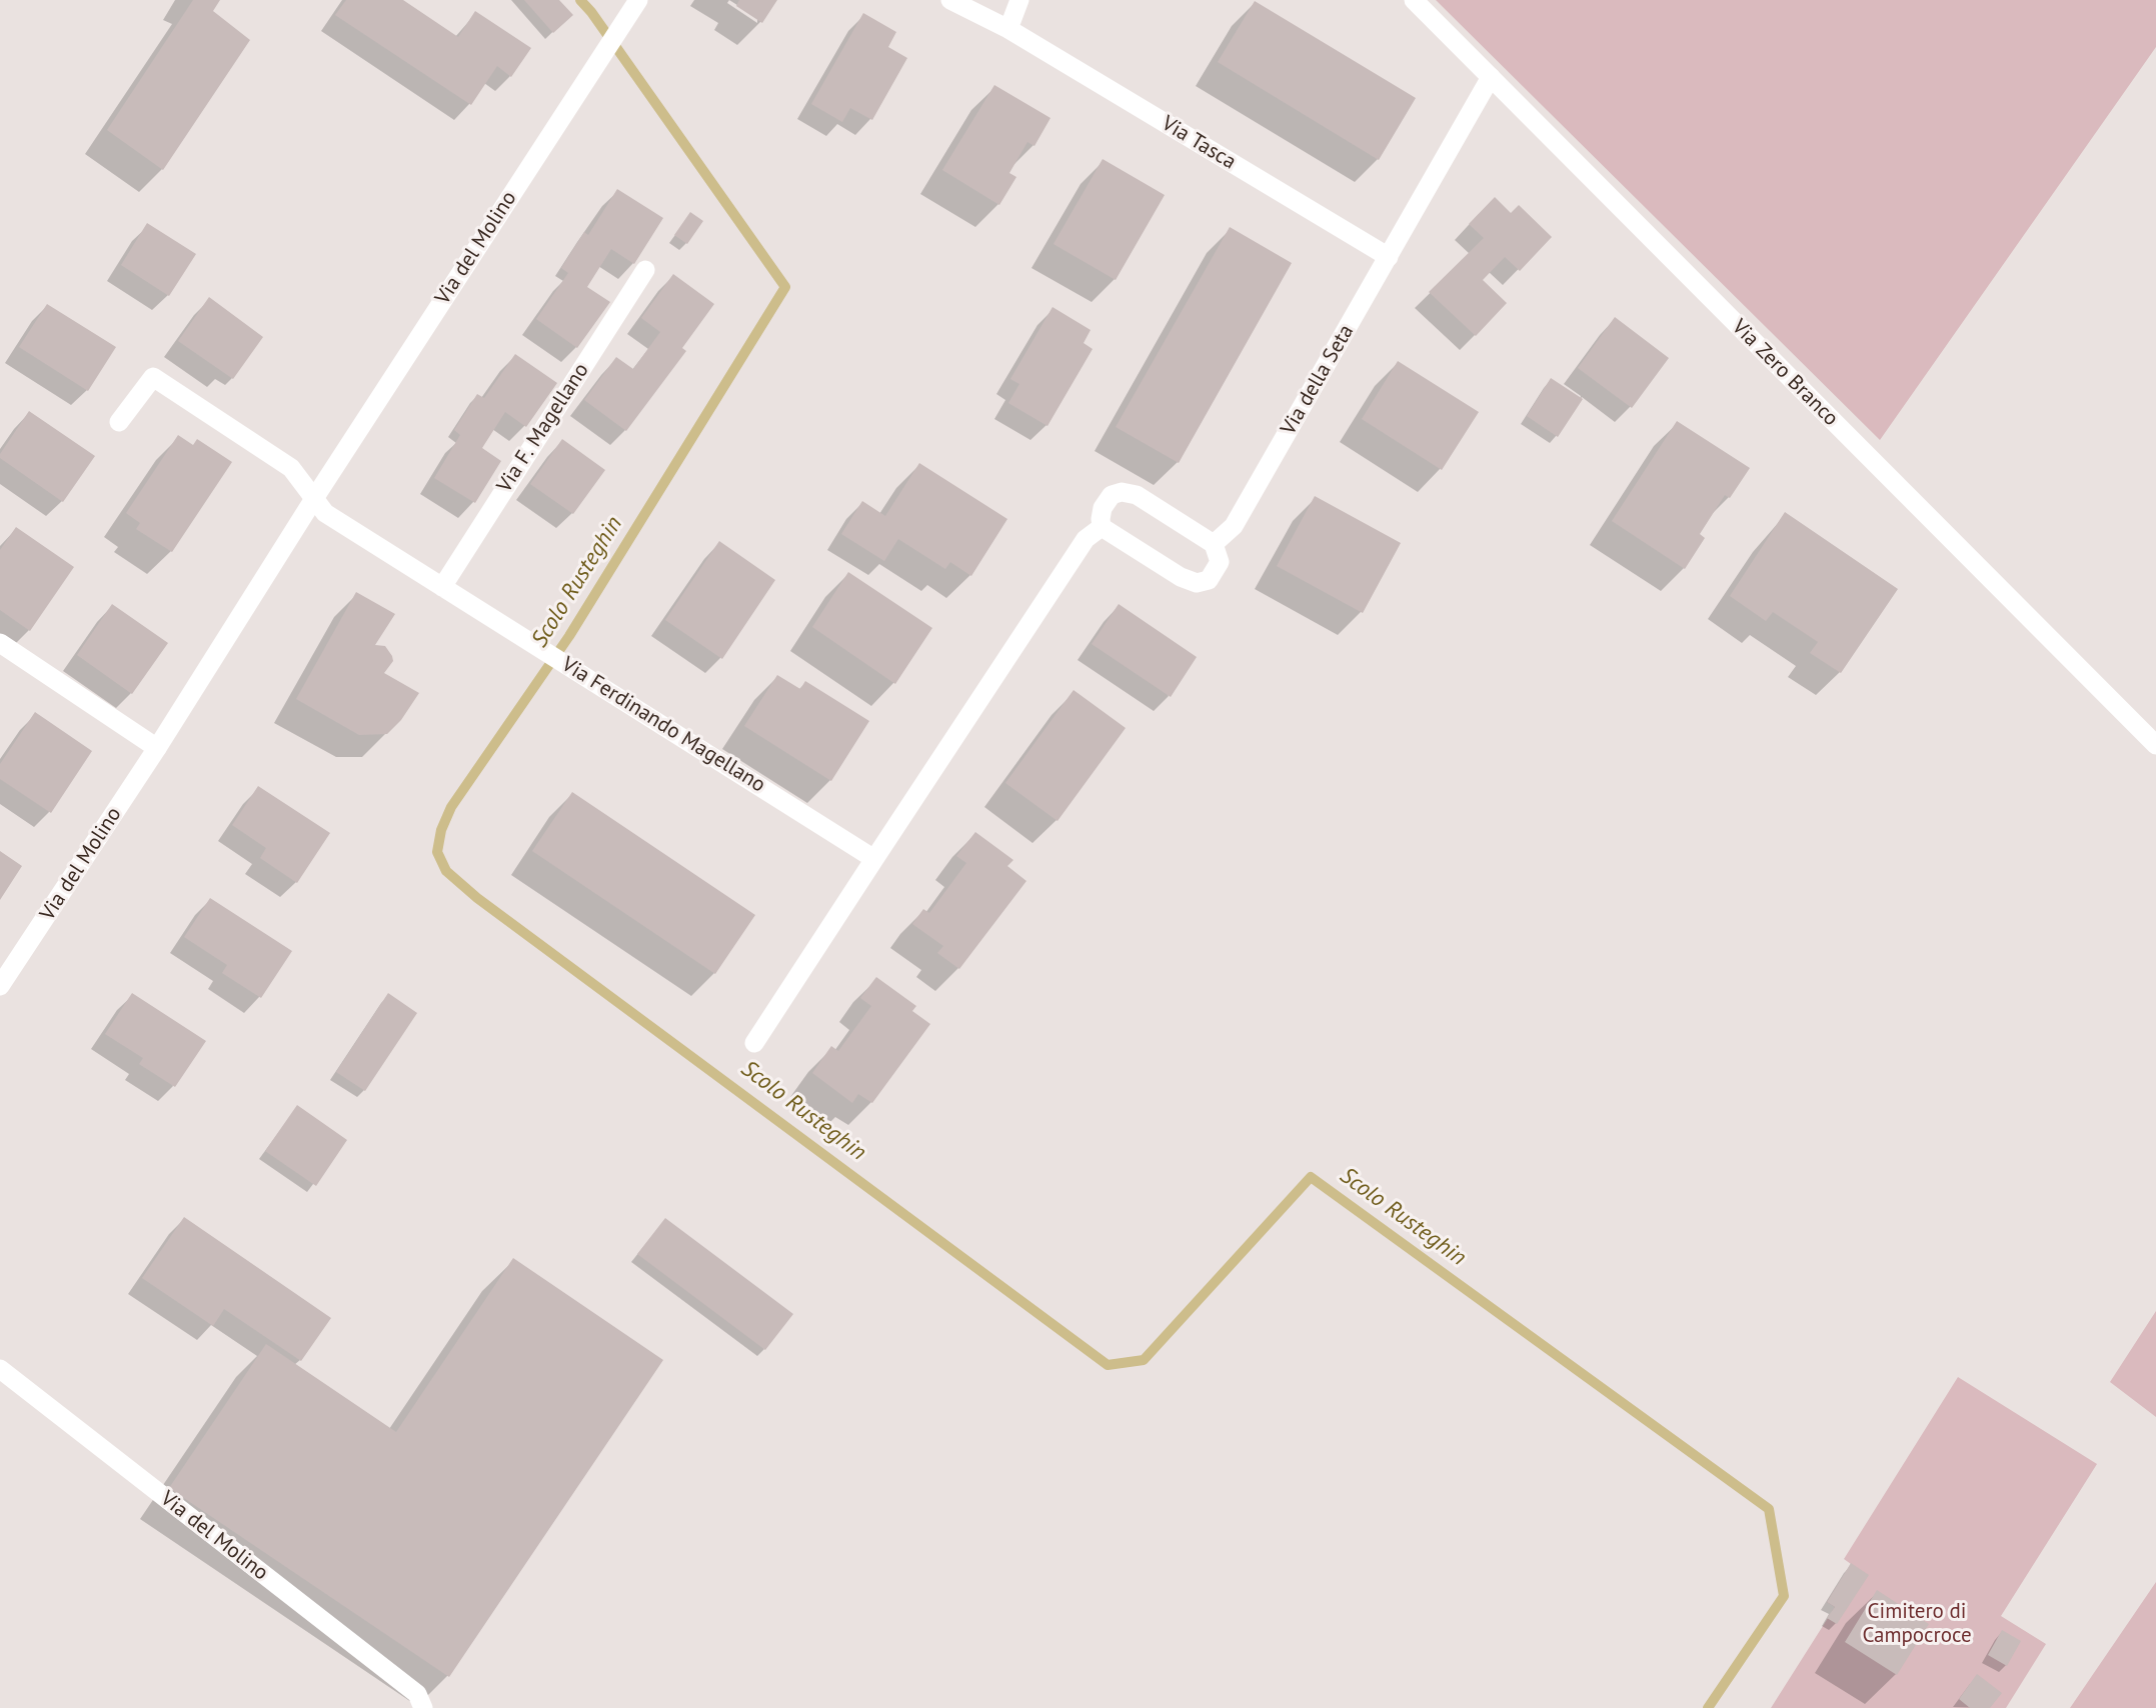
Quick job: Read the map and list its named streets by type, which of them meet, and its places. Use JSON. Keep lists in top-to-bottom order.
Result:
{
  "streets": {
    "street": [
      "Via Tasca",
      "Via del Molino",
      "Via Zero Branco",
      "Via della Seta",
      "Via F. Magellano",
      "Via Ferdinando Magellano"
    ]
  },
  "crossings": [
    ["Via Tasca", "Via della Seta"],
    ["Via del Molino", "Via Ferdinando Magellano"],
    ["Via Zero Branco", "Via della Seta"],
    ["Via F. Magellano", "Via Ferdinando Magellano"]
  ],
  "water": ["Scolo Rusteghin"],
  "parks": ["Cimitero di Campocroce"]
}
